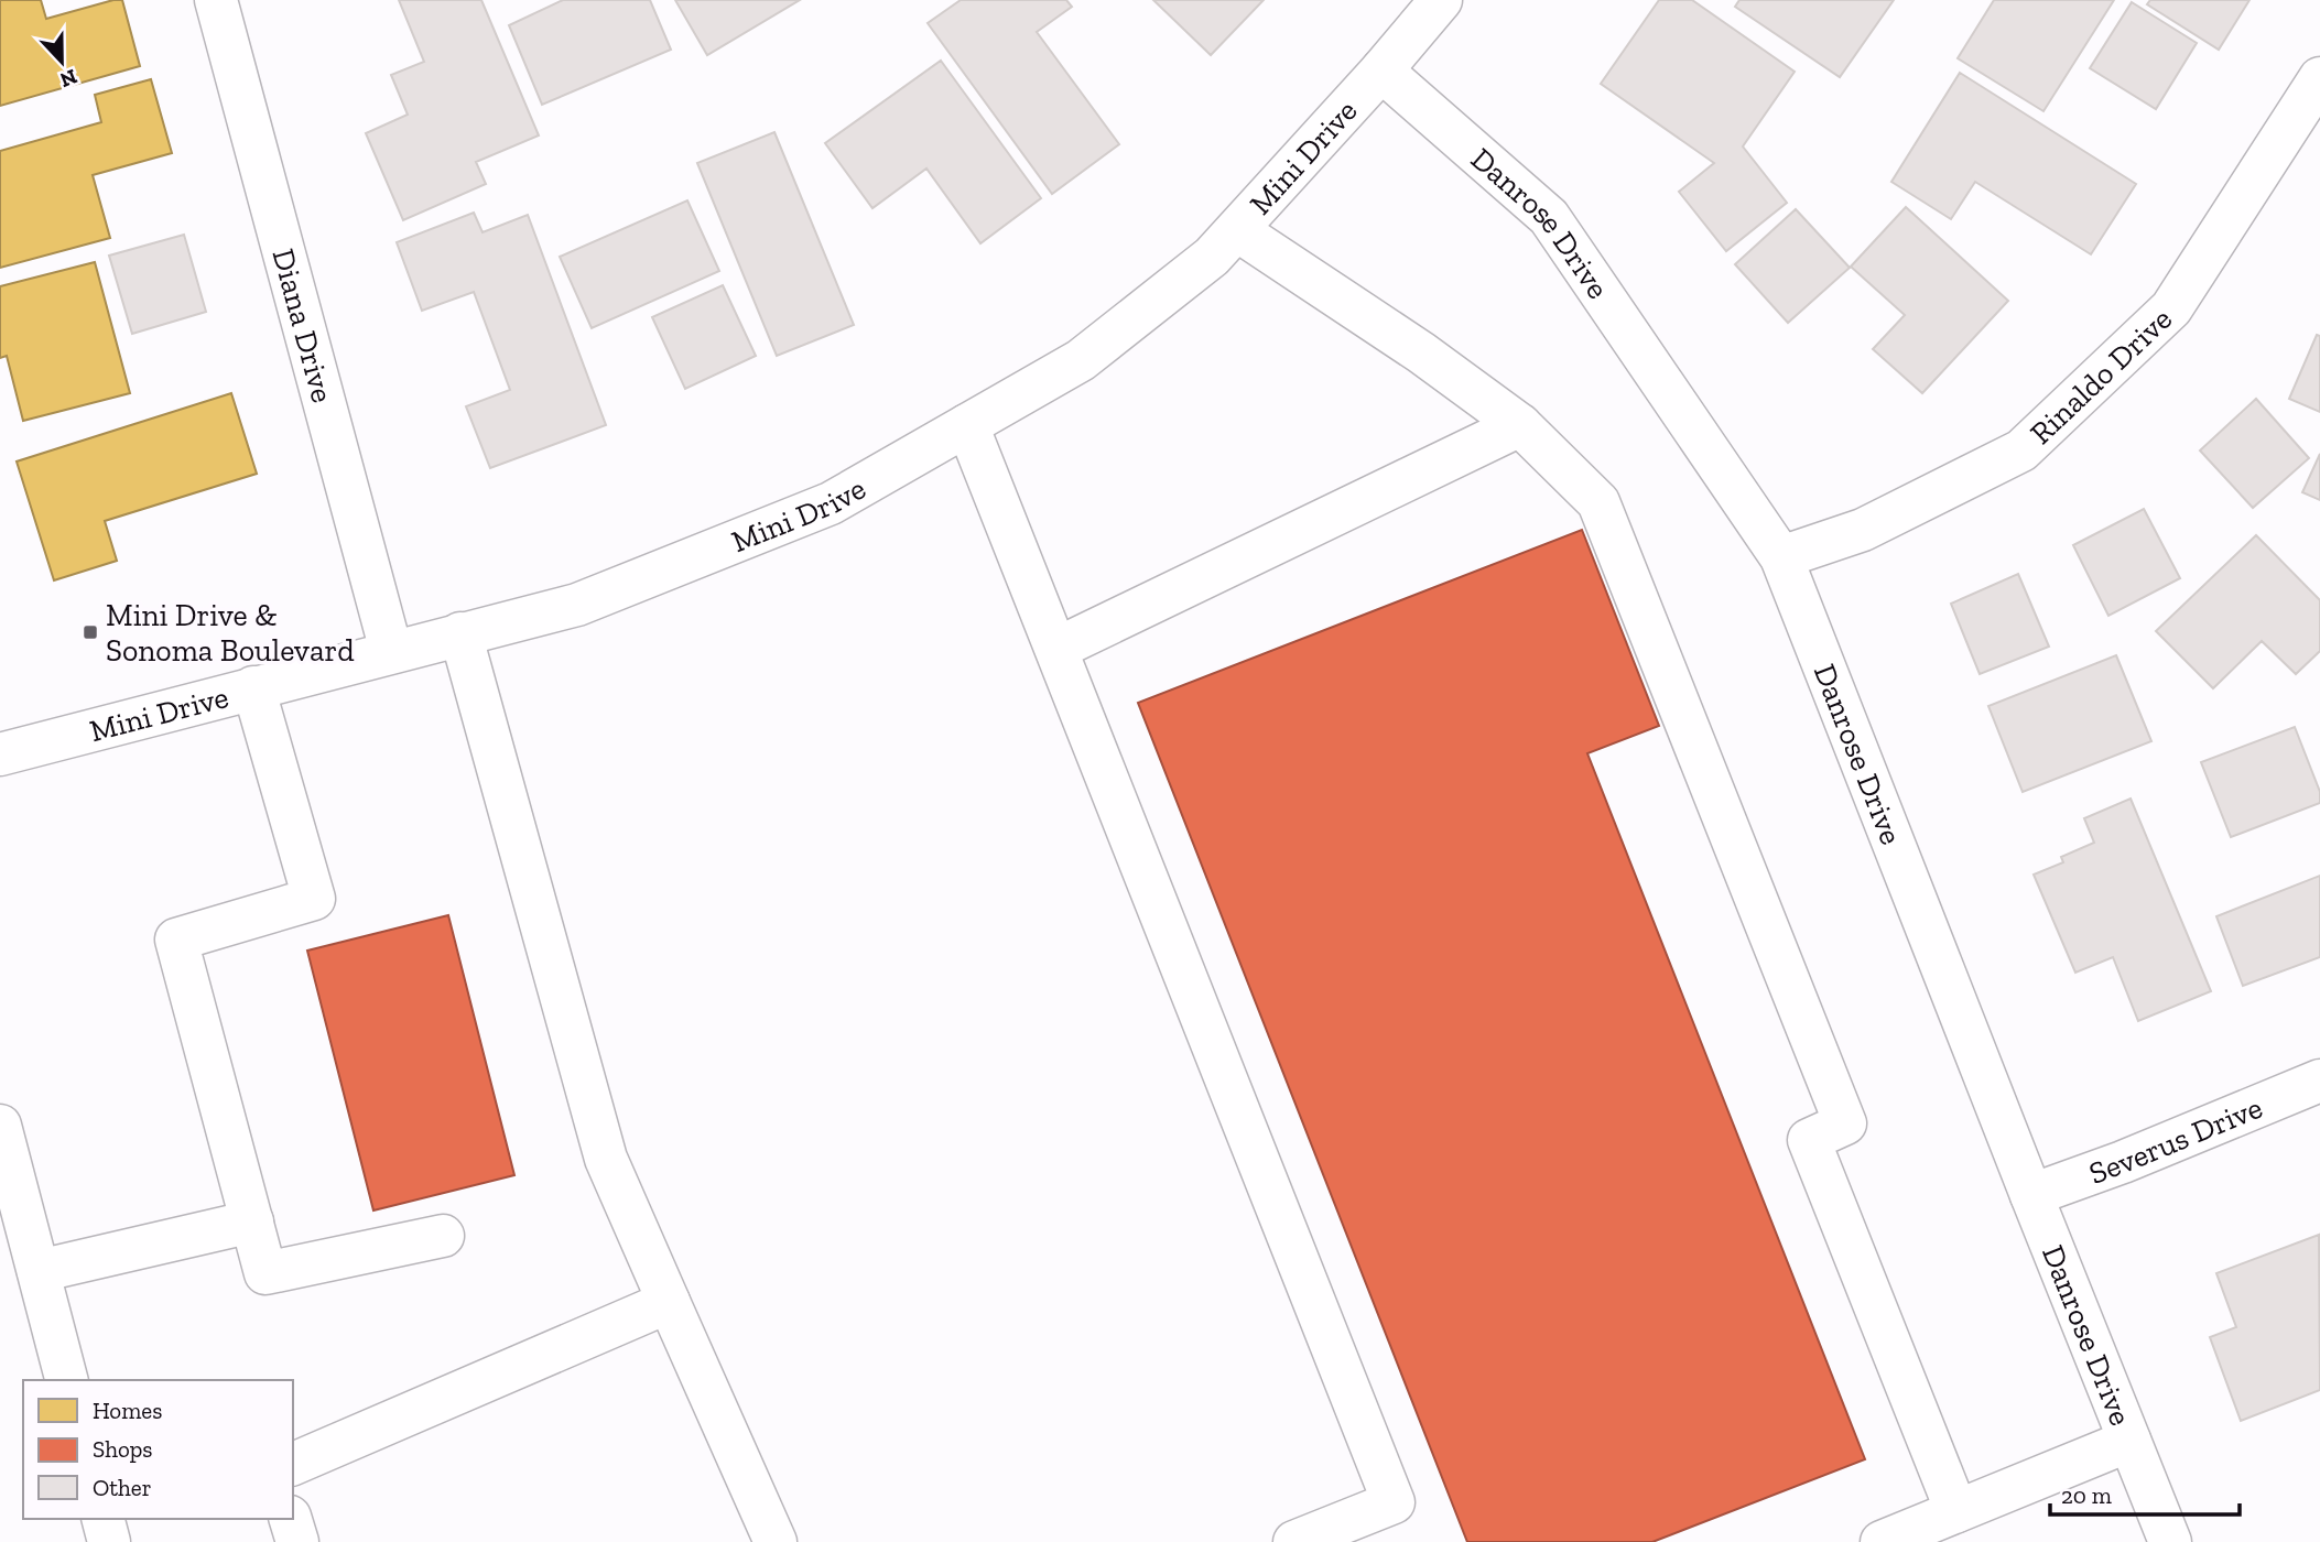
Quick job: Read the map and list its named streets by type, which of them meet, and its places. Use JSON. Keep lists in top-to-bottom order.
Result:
{
  "streets": {
    "main road": [
      "Mini Drive",
      "Danrose Drive",
      "Diana Drive",
      "Rinaldo Drive",
      "Severus Drive"
    ]
  },
  "crossings": [
    ["Mini Drive", "Danrose Drive"],
    ["Mini Drive", "Diana Drive"],
    ["Danrose Drive", "Rinaldo Drive"],
    ["Danrose Drive", "Severus Drive"]
  ],
  "places": {
    "transit": ["Mini Drive & Sonoma Boulevard"]
  },
  "legend": ["Homes", "Shops", "Other"],
  "scale_bar": "20 m",
  "north": "bottom"
}
